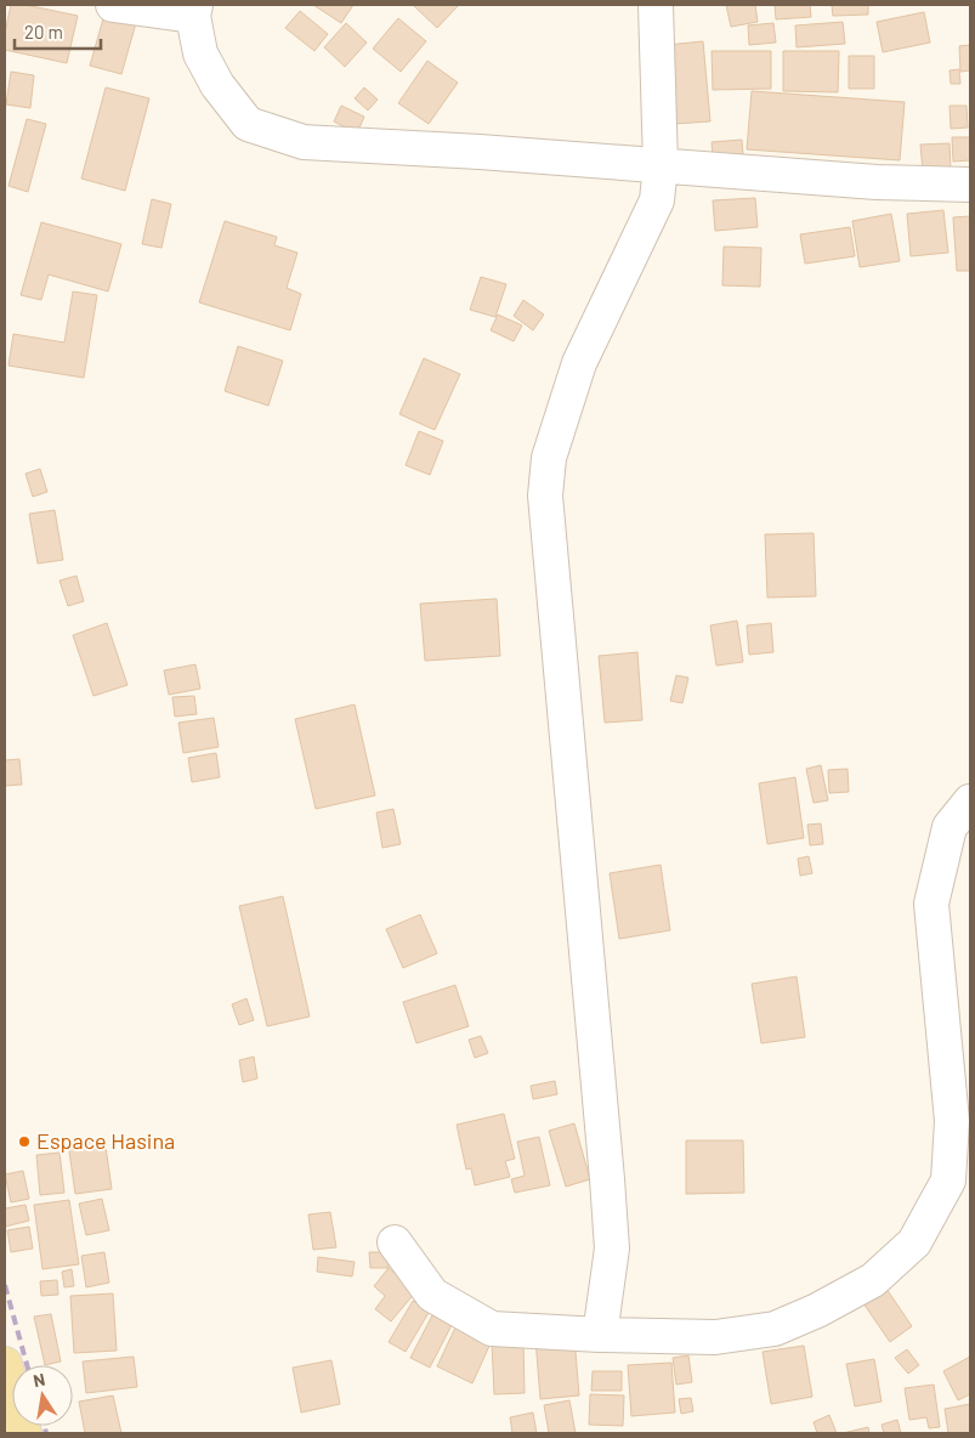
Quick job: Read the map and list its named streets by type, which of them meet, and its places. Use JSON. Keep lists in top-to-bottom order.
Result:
{
  "places": ["Espace Hasina"],
  "scale_bar": "20 m",
  "north": "top"
}
